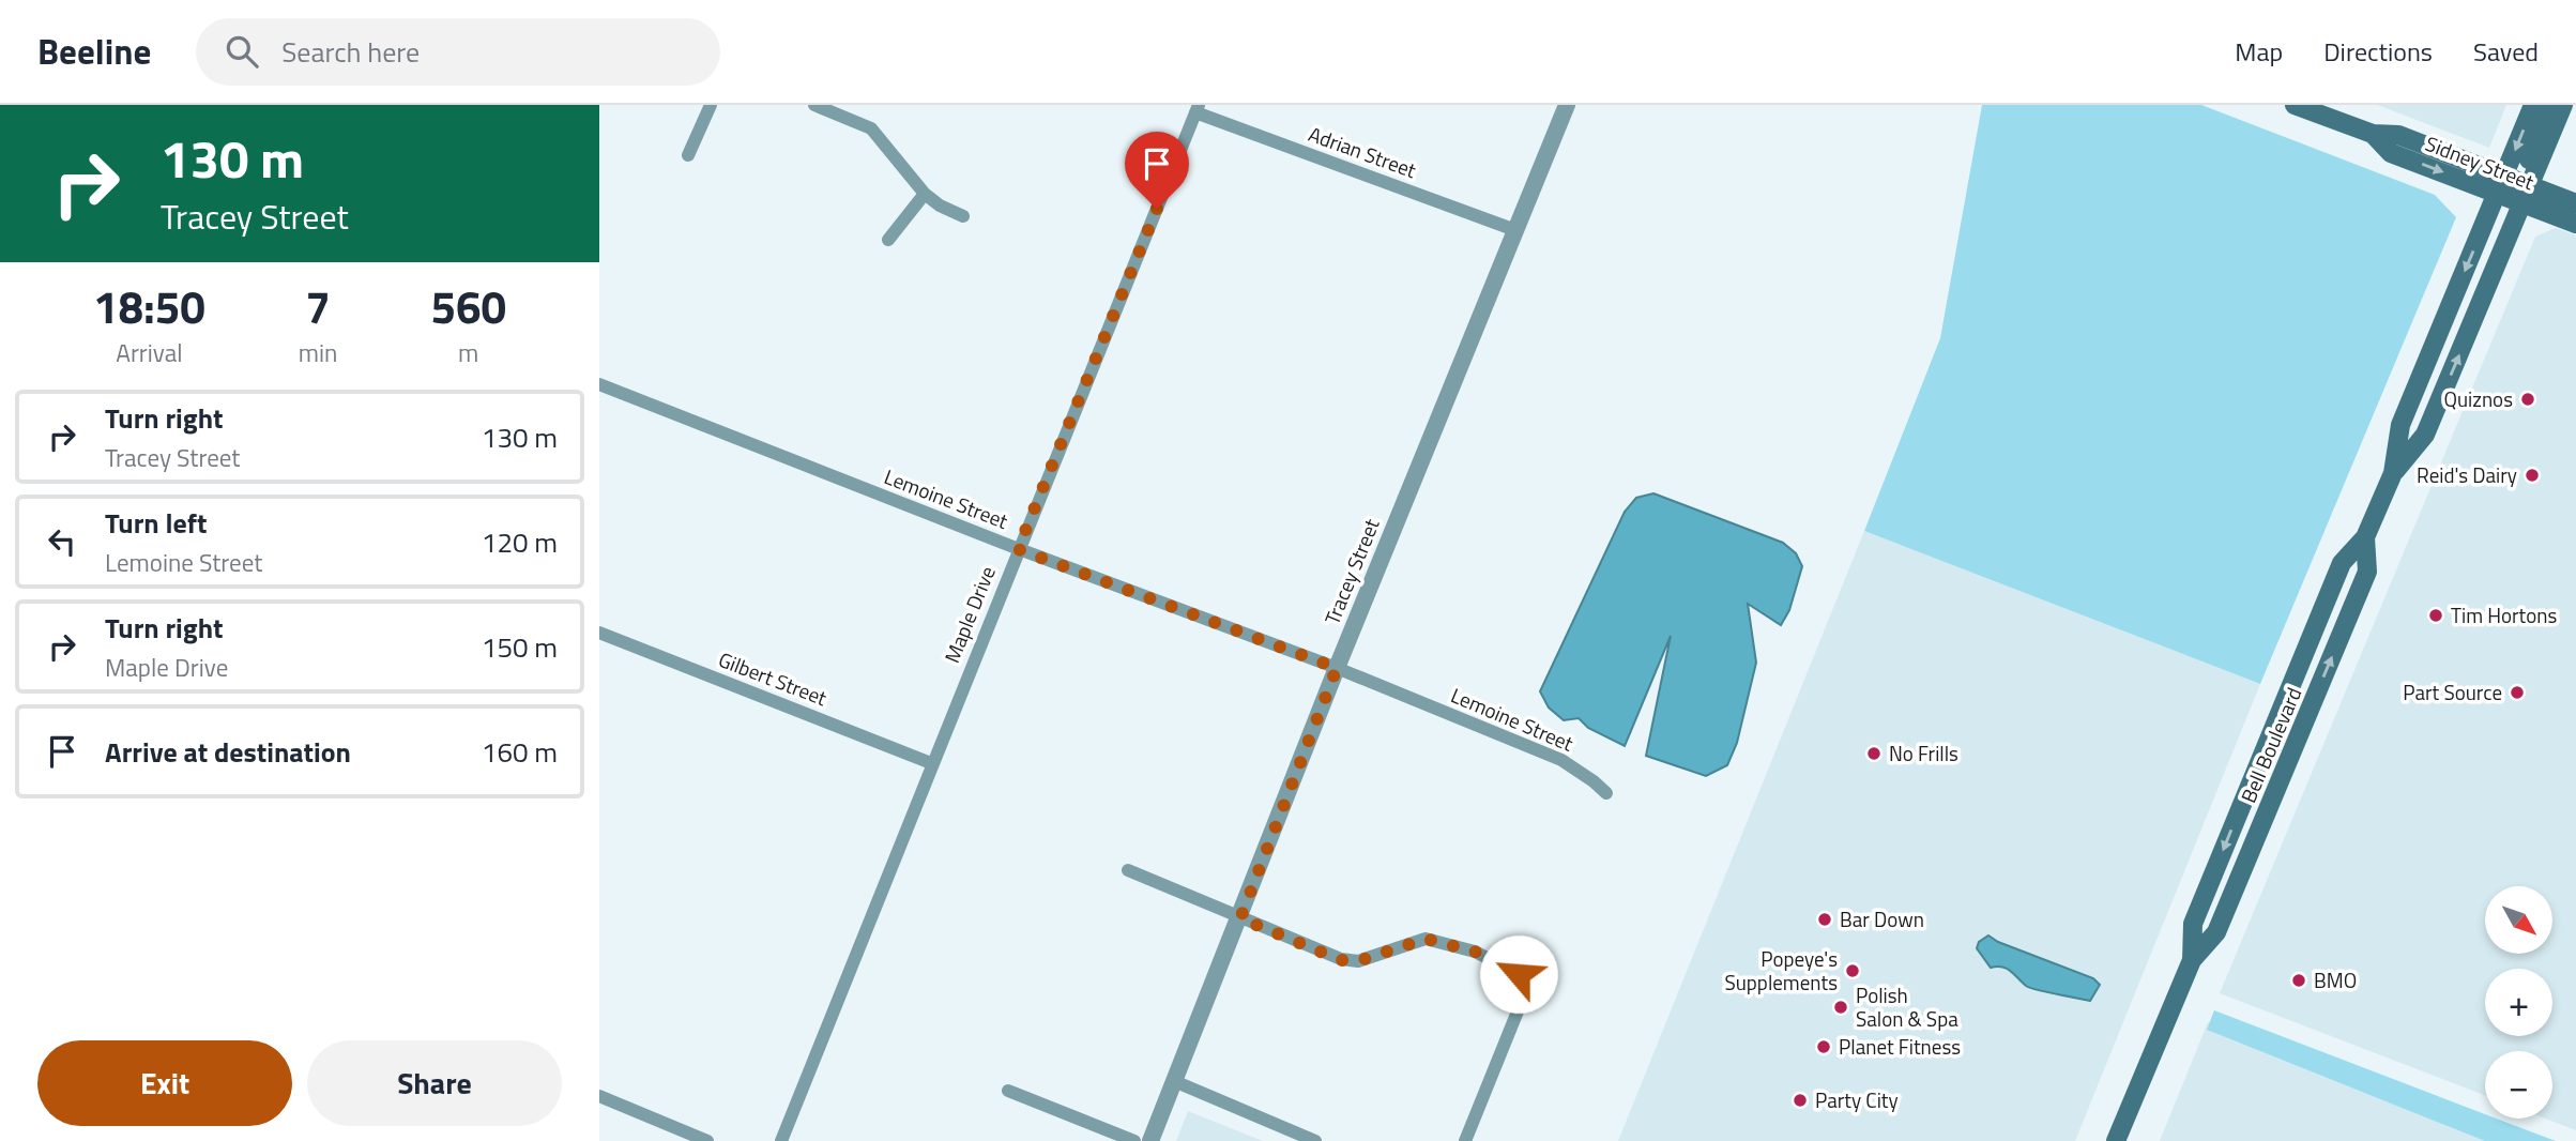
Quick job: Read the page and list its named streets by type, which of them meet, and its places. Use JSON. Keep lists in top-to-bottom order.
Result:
{
  "streets": {
    "main road": ["Sidney Street", "Bell Boulevard"],
    "street": [
      "Adrian Street",
      "Lemoine Street",
      "Tracey Street",
      "Maple Drive",
      "Gilbert Street"
    ]
  },
  "crossings": [
    ["Adrian Street", "Tracey Street"],
    ["Adrian Street", "Maple Drive"],
    ["Sidney Street", "Bell Boulevard"],
    ["Lemoine Street", "Tracey Street"],
    ["Lemoine Street", "Maple Drive"],
    ["Maple Drive", "Gilbert Street"]
  ],
  "places": [
    "Quiznos",
    "Reid's Dairy",
    "Tim Hortons",
    "Part Source",
    "No Frills",
    "Bar Down",
    "Popeye's Supplements",
    "BMO",
    "Polish Salon & Spa",
    "Planet Fitness",
    "Party City"
  ],
  "north": "bottom right",
  "page": {
    "header": "Beeline",
    "search": "Search here",
    "nav": ["Map", "Directions", "Saved"],
    "turn": ["130 m", "Tracey Street"],
    "eta": [
      "18:50",
      "Arrival",
      "7",
      "min",
      "560",
      "m"
    ],
    "list": [
      {
        "name": "Turn right",
        "note": "Tracey Street",
        "value": "130 m"
      },
      {
        "name": "Turn left",
        "note": "Lemoine Street",
        "value": "120 m"
      },
      {
        "name": "Turn right",
        "note": "Maple Drive",
        "value": "150 m"
      },
      {
        "name": "Arrive at destination",
        "value": "160 m"
      }
    ],
    "map_buttons": ["+", "−"],
    "buttons": ["Exit", "Share"]
  }
}
